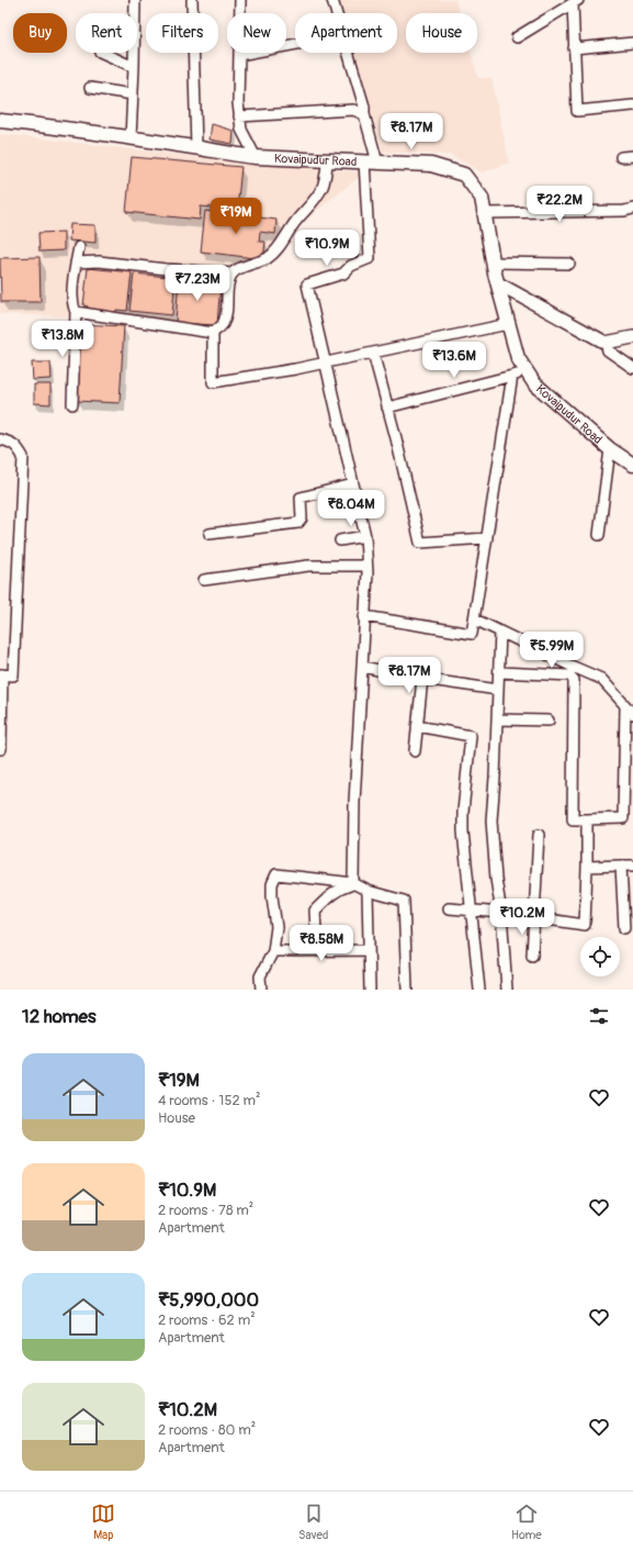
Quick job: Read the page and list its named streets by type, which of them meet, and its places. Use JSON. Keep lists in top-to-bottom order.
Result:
{
  "streets": {
    "main road": ["Kovaipudur Road"]
  },
  "page": {
    "chip": [
      "Buy",
      "Rent",
      "Filters",
      "New",
      "Apartment",
      "House"
    ],
    "price": [
      "₹8.17M",
      "₹22.2M",
      "₹19M",
      "₹10.9M",
      "₹7.23M",
      "₹13.8M",
      "₹13.6M",
      "₹8.04M",
      "₹5.99M",
      "₹8.17M",
      "₹10.2M",
      "₹8.58M"
    ],
    "heading": "12 homes",
    "list": [
      {
        "name": "₹19M",
        "note": "4 rooms · 152 m² · House"
      },
      {
        "name": "₹10.9M",
        "note": "2 rooms · 78 m² · Apartment"
      },
      {
        "name": "₹5,990,000",
        "note": "2 rooms · 62 m² · Apartment"
      },
      {
        "name": "₹10.2M",
        "note": "2 rooms · 80 m² · Apartment"
      }
    ],
    "tabs": ["Map", "Saved", "Home"]
  }
}
